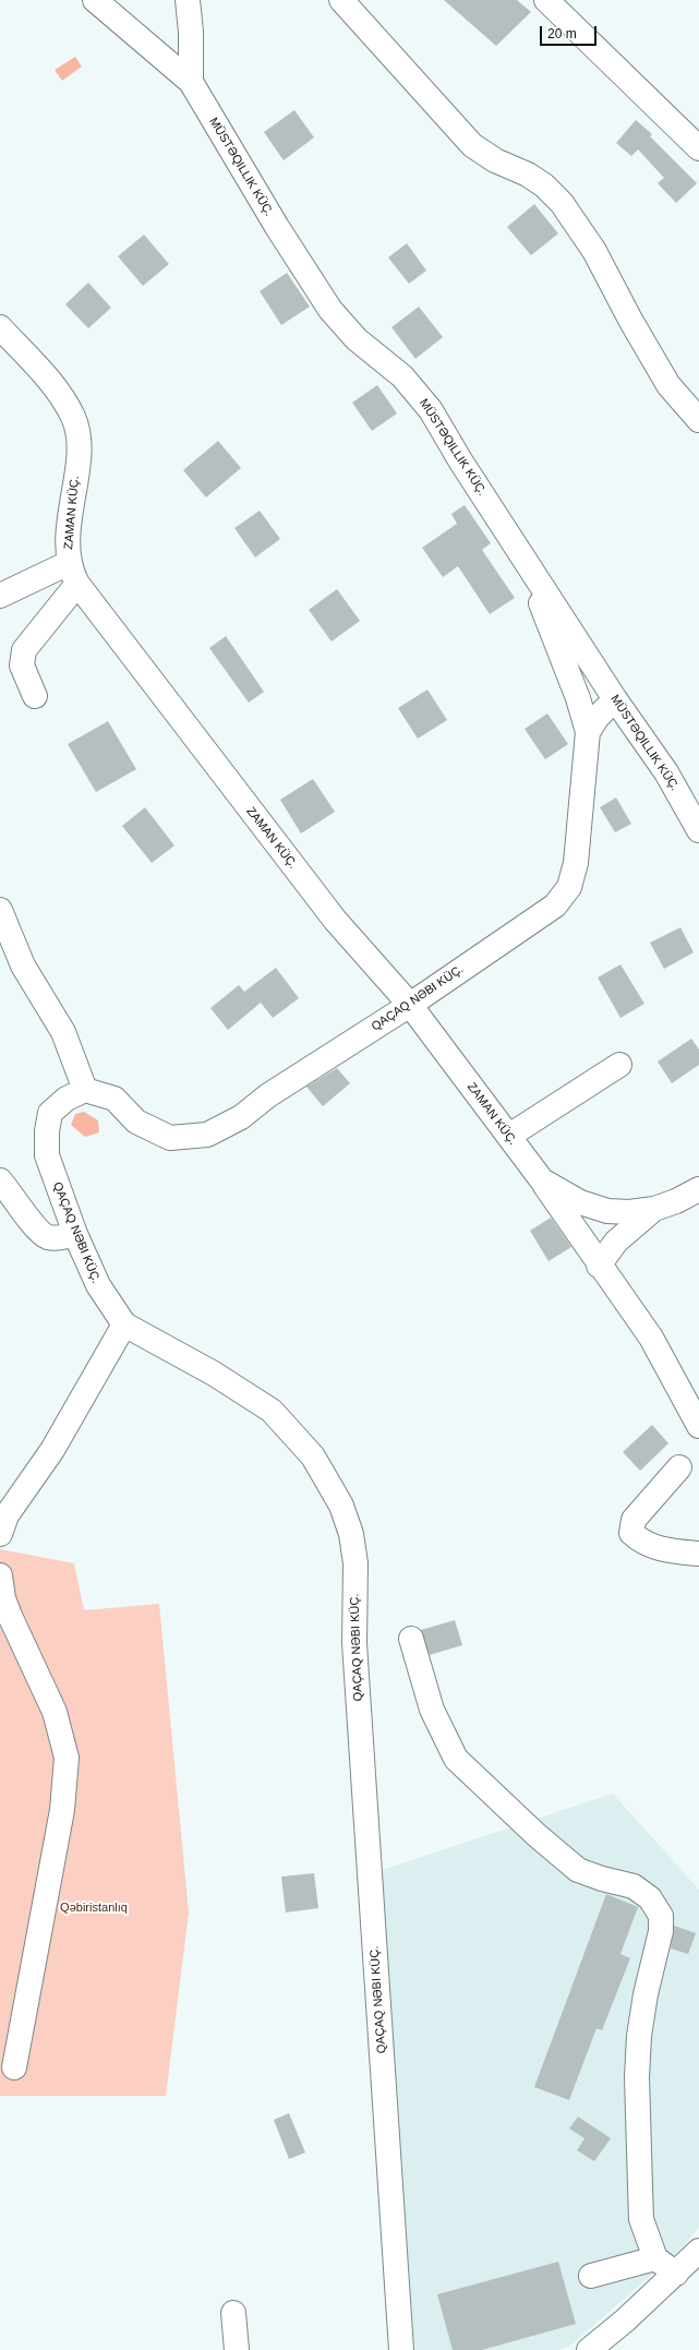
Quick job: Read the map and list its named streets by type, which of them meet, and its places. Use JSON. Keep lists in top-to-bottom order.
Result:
{
  "streets": {
    "street": ["MÜSTƏQILLIK KÜÇ.", "ZAMAN KÜÇ.", "QAÇAQ NƏBI KÜÇ."]
  },
  "crossings": [
    ["MÜSTƏQILLIK KÜÇ.", "QAÇAQ NƏBI KÜÇ."],
    ["ZAMAN KÜÇ.", "QAÇAQ NƏBI KÜÇ."]
  ],
  "parks": ["Qəbiristanlıq"],
  "scale_bar": "20 m"
}
